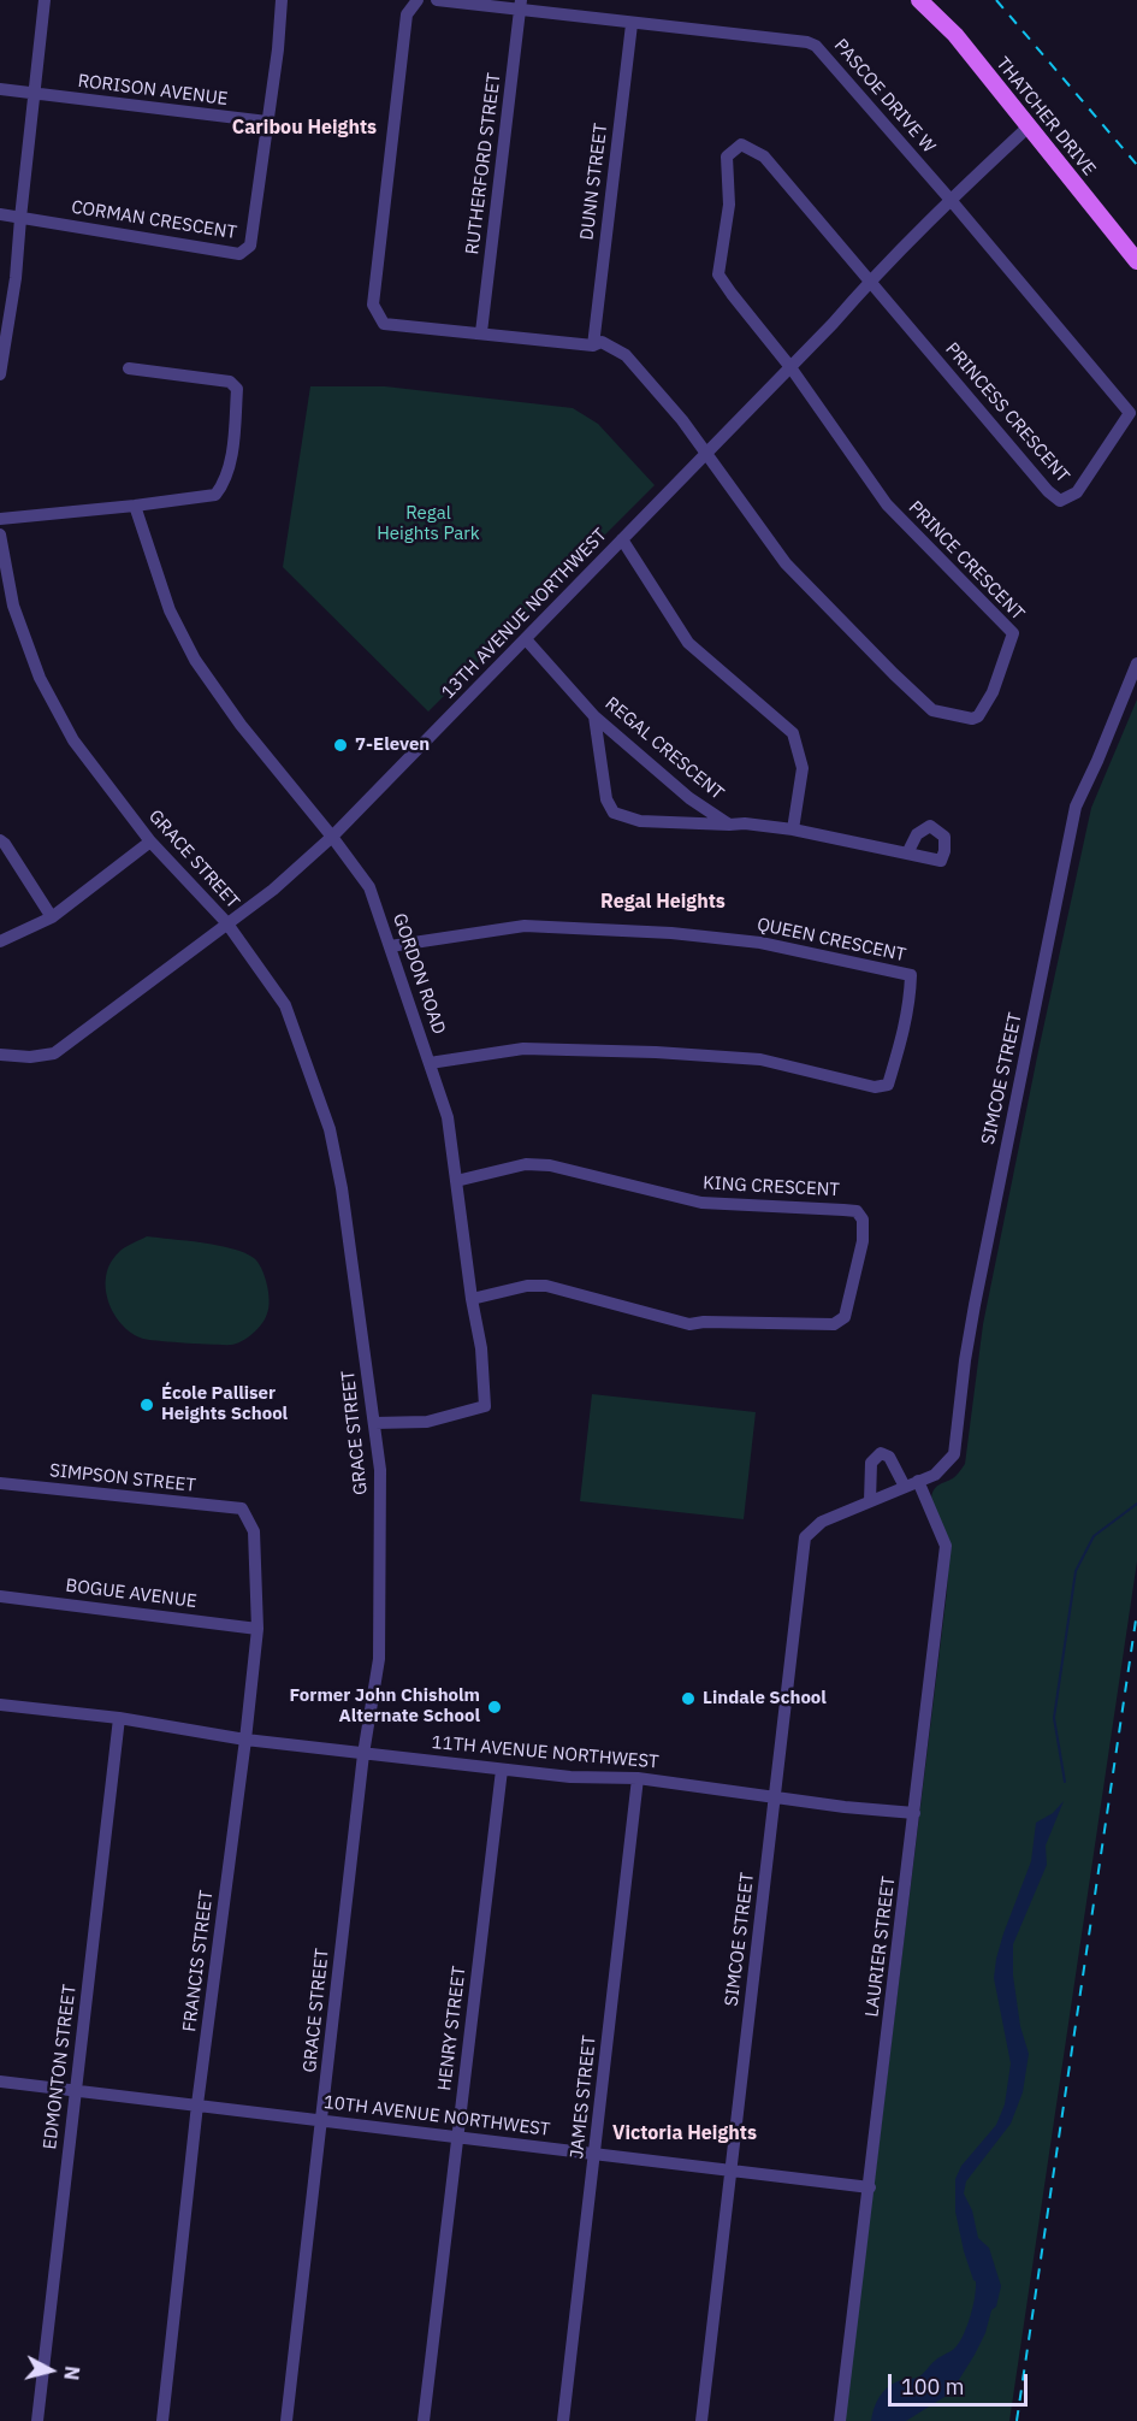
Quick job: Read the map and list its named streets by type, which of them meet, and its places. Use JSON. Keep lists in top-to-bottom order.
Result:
{
  "streets": {
    "main road": ["THATCHER DRIVE"],
    "street": [
      "RORISON AVENUE",
      "PASCOE DRIVE W",
      "RUTHERFORD STREET",
      "DUNN STREET",
      "CORMAN CRESCENT",
      "PRINCESS CRESCENT",
      "PRINCE CRESCENT",
      "13TH AVENUE NORTHWEST",
      "REGAL CRESCENT",
      "GRACE STREET",
      "QUEEN CRESCENT",
      "GORDON ROAD",
      "SIMCOE STREET",
      "KING CRESCENT",
      "SIMPSON STREET",
      "BOGUE AVENUE",
      "11TH AVENUE NORTHWEST",
      "LAURIER STREET",
      "FRANCIS STREET",
      "HENRY STREET",
      "EDMONTON STREET",
      "JAMES STREET",
      "10TH AVENUE NORTHWEST"
    ]
  },
  "crossings": [
    ["RORISON AVENUE", "CORMAN CRESCENT"],
    ["PASCOE DRIVE W", "RUTHERFORD STREET"],
    ["PASCOE DRIVE W", "DUNN STREET"],
    ["PASCOE DRIVE W", "PRINCESS CRESCENT"],
    ["PASCOE DRIVE W", "13TH AVENUE NORTHWEST"],
    ["THATCHER DRIVE", "13TH AVENUE NORTHWEST"],
    ["PRINCESS CRESCENT", "13TH AVENUE NORTHWEST"],
    ["PRINCE CRESCENT", "13TH AVENUE NORTHWEST"],
    ["13TH AVENUE NORTHWEST", "REGAL CRESCENT"],
    ["13TH AVENUE NORTHWEST", "GRACE STREET"],
    ["13TH AVENUE NORTHWEST", "GORDON ROAD"],
    ["GRACE STREET", "GORDON ROAD"],
    ["GRACE STREET", "11TH AVENUE NORTHWEST"],
    ["GRACE STREET", "10TH AVENUE NORTHWEST"],
    ["QUEEN CRESCENT", "GORDON ROAD"],
    ["GORDON ROAD", "KING CRESCENT"],
    ["SIMCOE STREET", "11TH AVENUE NORTHWEST"],
    ["SIMCOE STREET", "LAURIER STREET"],
    ["SIMCOE STREET", "10TH AVENUE NORTHWEST"],
    ["SIMPSON STREET", "FRANCIS STREET"],
    ["BOGUE AVENUE", "FRANCIS STREET"],
    ["11TH AVENUE NORTHWEST", "LAURIER STREET"],
    ["11TH AVENUE NORTHWEST", "FRANCIS STREET"],
    ["11TH AVENUE NORTHWEST", "HENRY STREET"],
    ["11TH AVENUE NORTHWEST", "EDMONTON STREET"],
    ["11TH AVENUE NORTHWEST", "JAMES STREET"],
    ["LAURIER STREET", "10TH AVENUE NORTHWEST"],
    ["FRANCIS STREET", "10TH AVENUE NORTHWEST"],
    ["HENRY STREET", "10TH AVENUE NORTHWEST"],
    ["EDMONTON STREET", "10TH AVENUE NORTHWEST"],
    ["JAMES STREET", "10TH AVENUE NORTHWEST"]
  ],
  "districts": ["Caribou Heights", "Regal Heights", "Victoria Heights"],
  "parks": ["Regal Heights Park"],
  "places": [
    "7-Eleven",
    "École Palliser Heights School",
    "Lindale School",
    "Former John Chisholm Alternate School"
  ],
  "scale_bar": "100 m",
  "north": "right"
}
